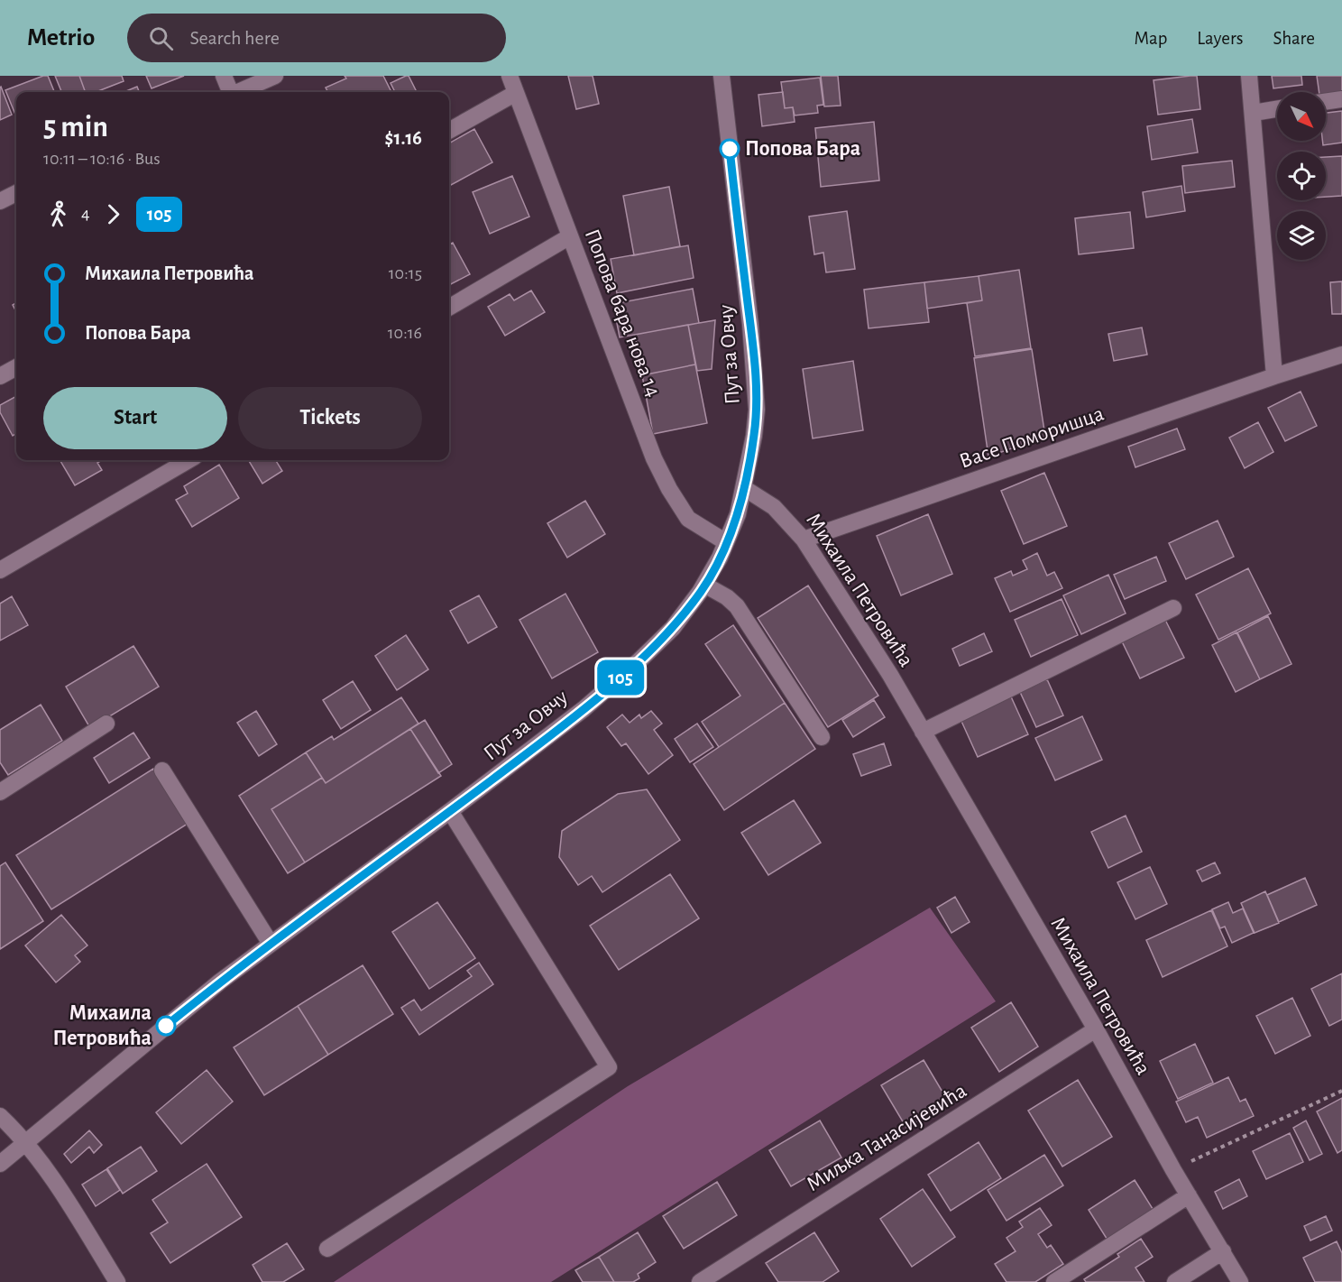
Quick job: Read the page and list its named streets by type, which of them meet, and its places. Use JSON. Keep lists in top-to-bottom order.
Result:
{
  "streets": {
    "street": [
      "Попова бара нова 14",
      "Пут за Овчу",
      "Васе Поморишца",
      "Михаила Петровића",
      "Миљка Танасијевића"
    ]
  },
  "crossings": [
    ["Попова бара нова 14", "Пут за Овчу"],
    ["Пут за Овчу", "Михаила Петровића"],
    ["Васе Поморишца", "Михаила Петровића"],
    ["Михаила Петровића", "Миљка Танасијевића"]
  ],
  "places": ["Попова Бара", "Михаила Петровића"],
  "lines": ["bus line 105"],
  "north": "bottom right",
  "page": {
    "header": "Metrio",
    "search": "Search here",
    "nav": ["Map", "Layers", "Share"],
    "on_map": "105",
    "heading": ["5 min", "10:11 – 10:16 · Bus", "$1.16"],
    "legs": ["4", "105"],
    "list": [
      {
        "name": "Михаила Петровића",
        "value": "10:15"
      },
      {
        "name": "Попова Бара",
        "value": "10:16"
      }
    ],
    "buttons": ["Start", "Tickets"]
  }
}
